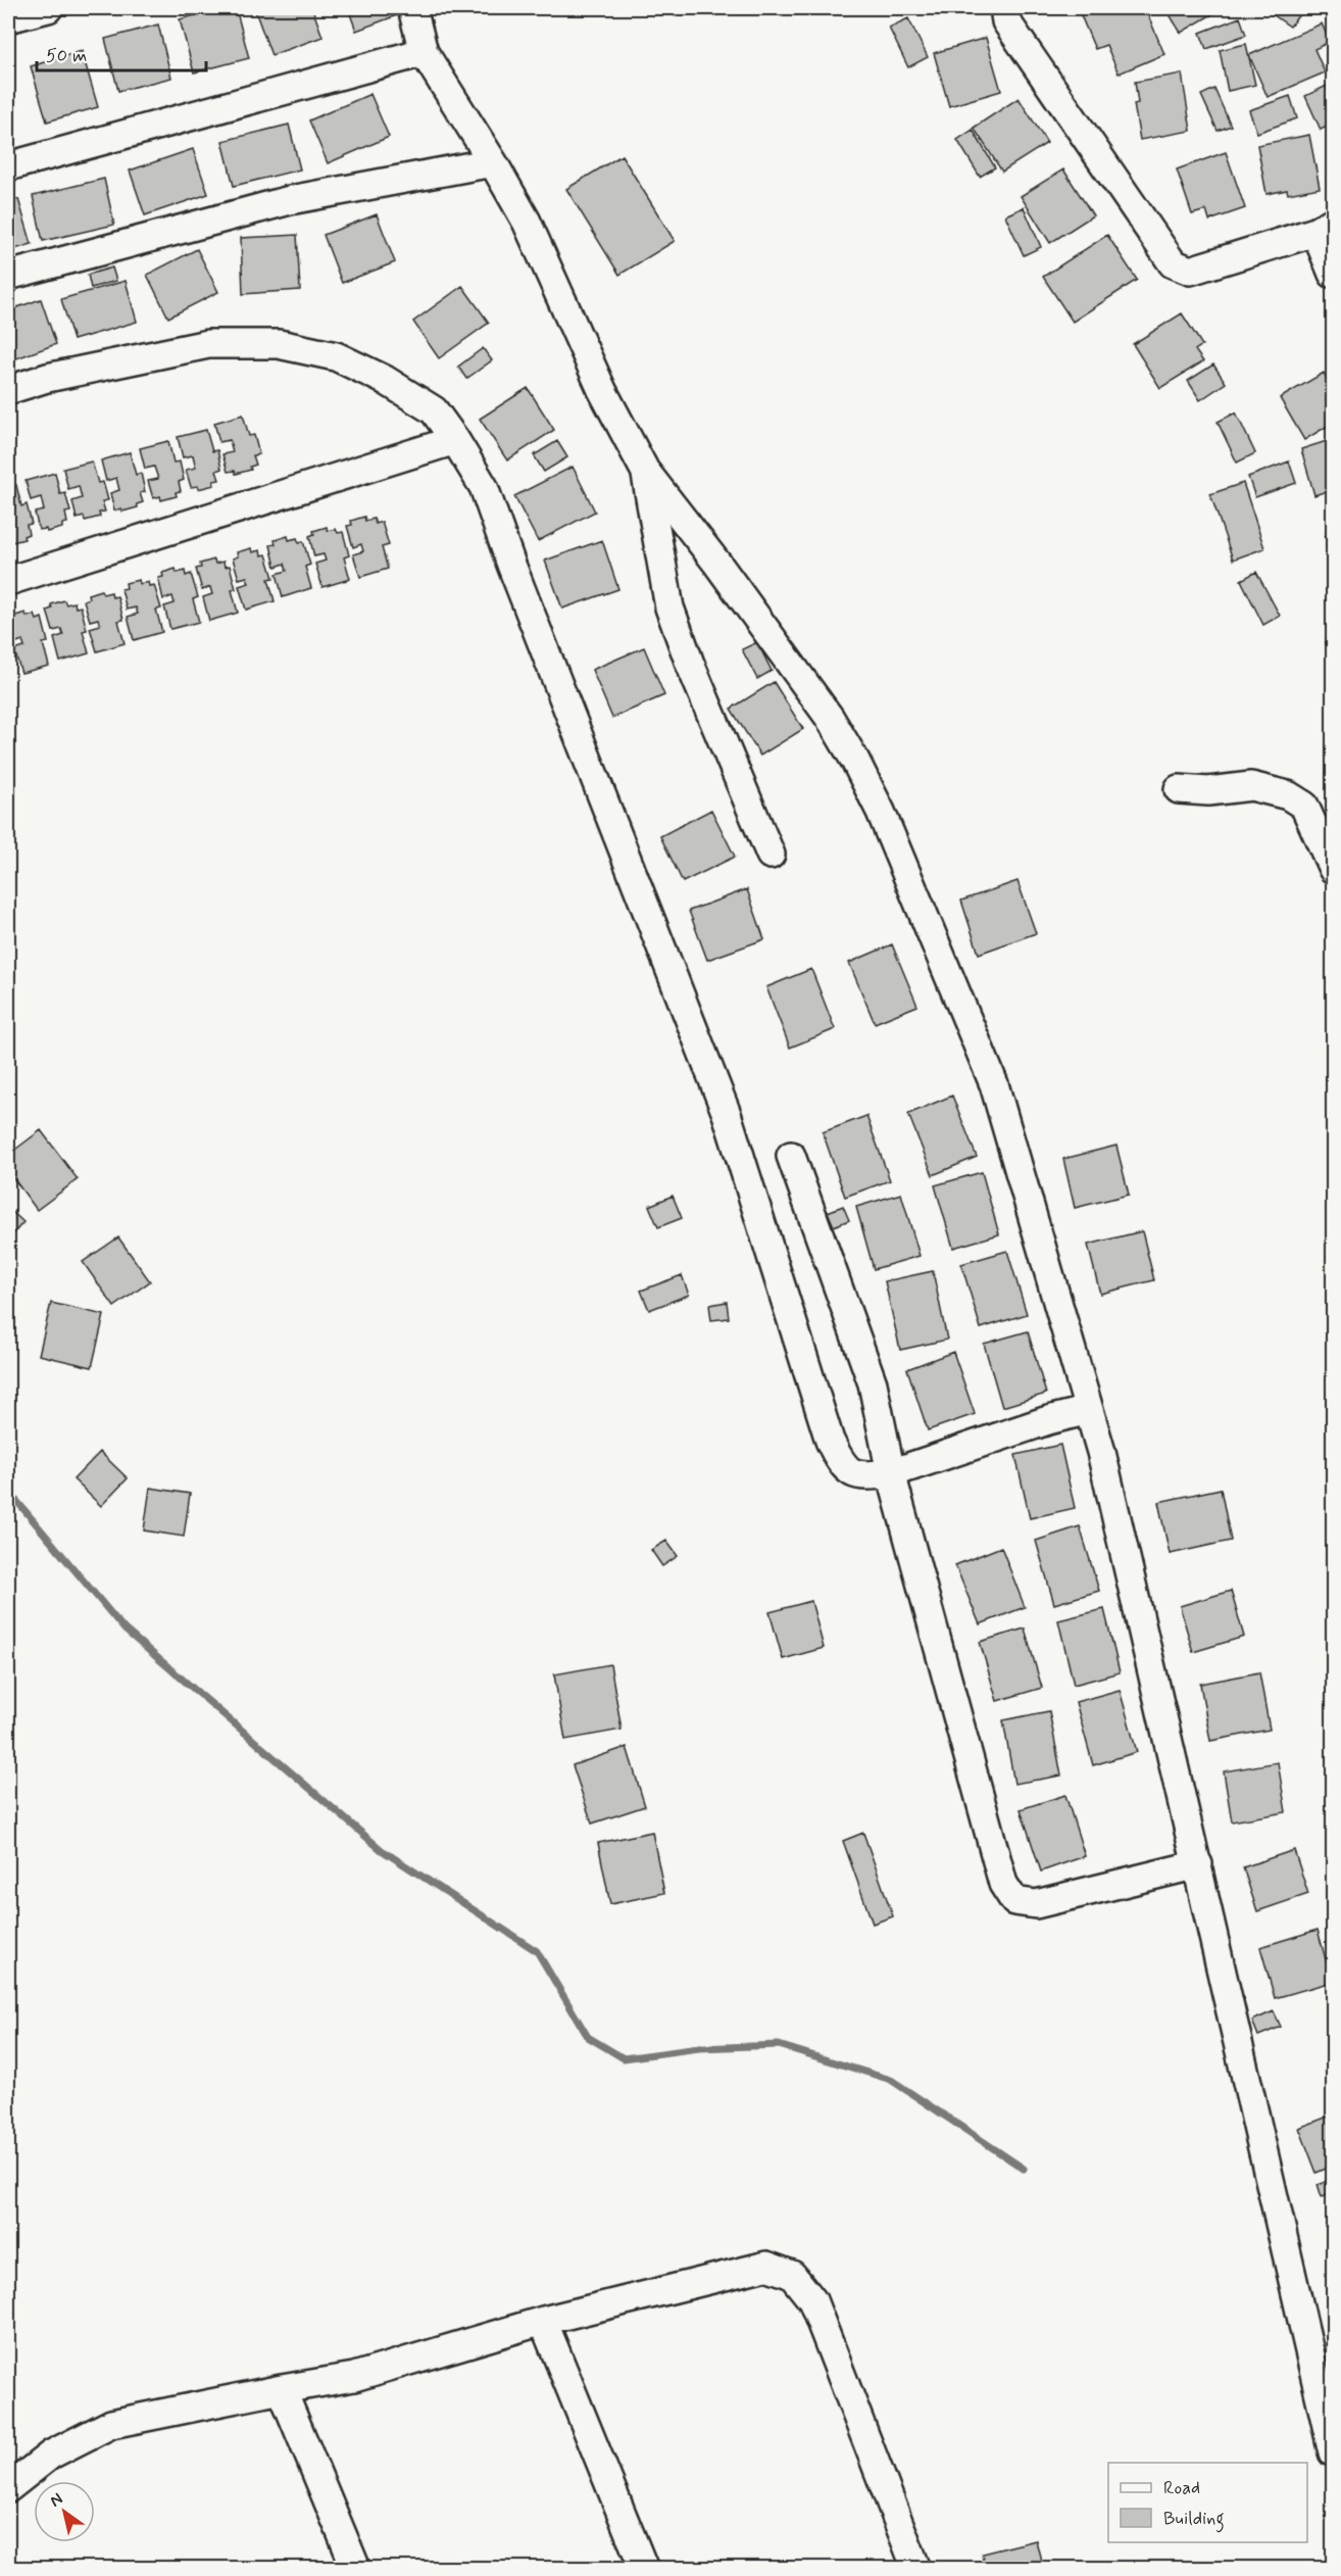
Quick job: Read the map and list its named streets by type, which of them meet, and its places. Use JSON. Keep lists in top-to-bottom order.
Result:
{
  "legend": ["Road", "Building"],
  "scale_bar": "50 m",
  "north": "top left"
}
